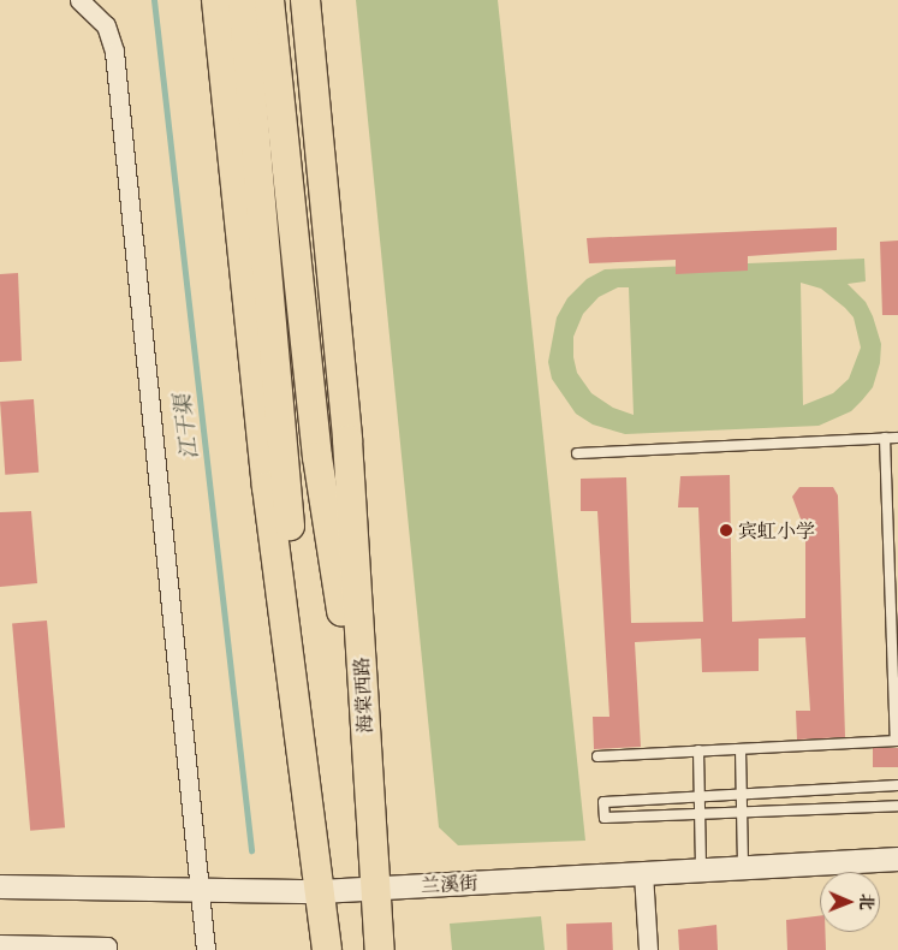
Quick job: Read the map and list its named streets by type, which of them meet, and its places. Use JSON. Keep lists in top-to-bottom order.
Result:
{
  "streets": {
    "main road": ["海棠西路"],
    "street": ["兰溪街"]
  },
  "crossings": [
    ["海棠西路", "兰溪街"]
  ],
  "water": ["江干渠"],
  "places": ["宾虹小学"],
  "north": "right"
}
